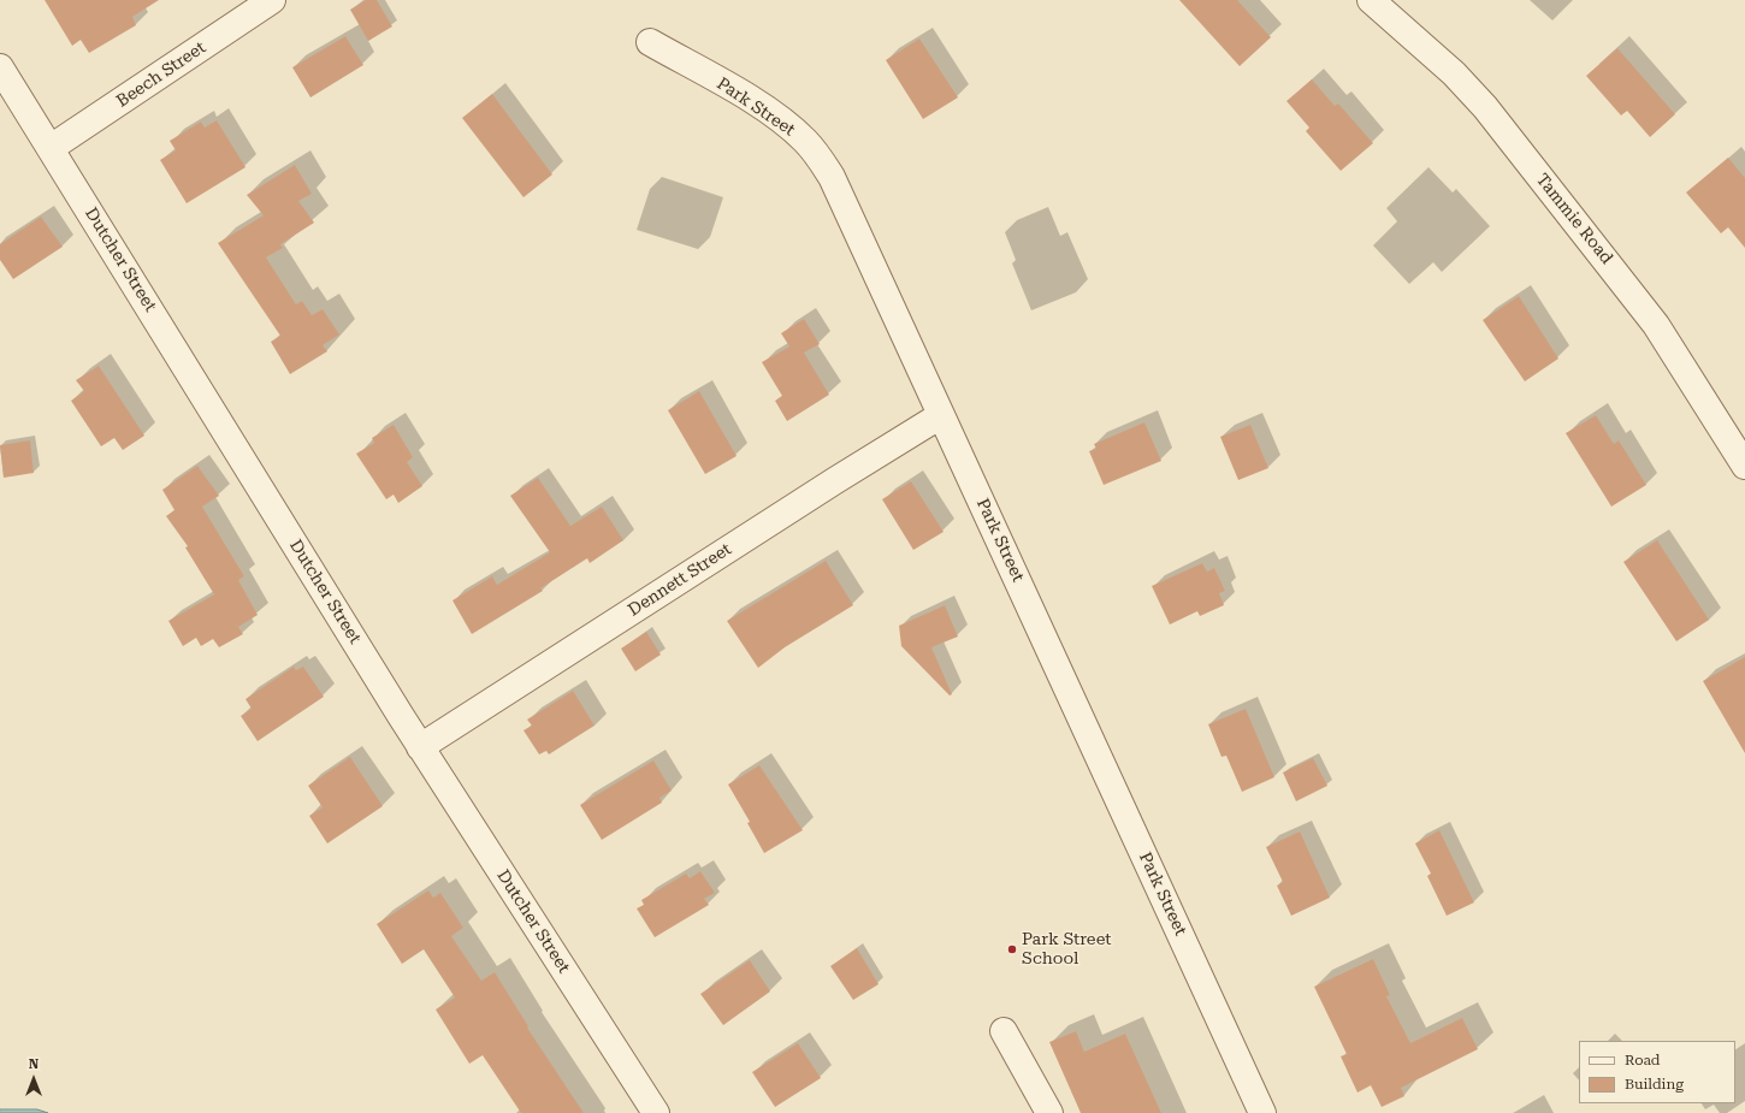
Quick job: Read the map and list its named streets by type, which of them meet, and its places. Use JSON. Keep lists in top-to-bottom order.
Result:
{
  "streets": {
    "street": [
      "Beech Street",
      "Park Street",
      "Tammie Road",
      "Dutcher Street",
      "Dennett Street"
    ]
  },
  "crossings": [
    ["Beech Street", "Dutcher Street"],
    ["Park Street", "Dennett Street"],
    ["Dutcher Street", "Dennett Street"]
  ],
  "places": ["Park Street School"],
  "legend": ["Road", "Building"],
  "north": "top"
}
